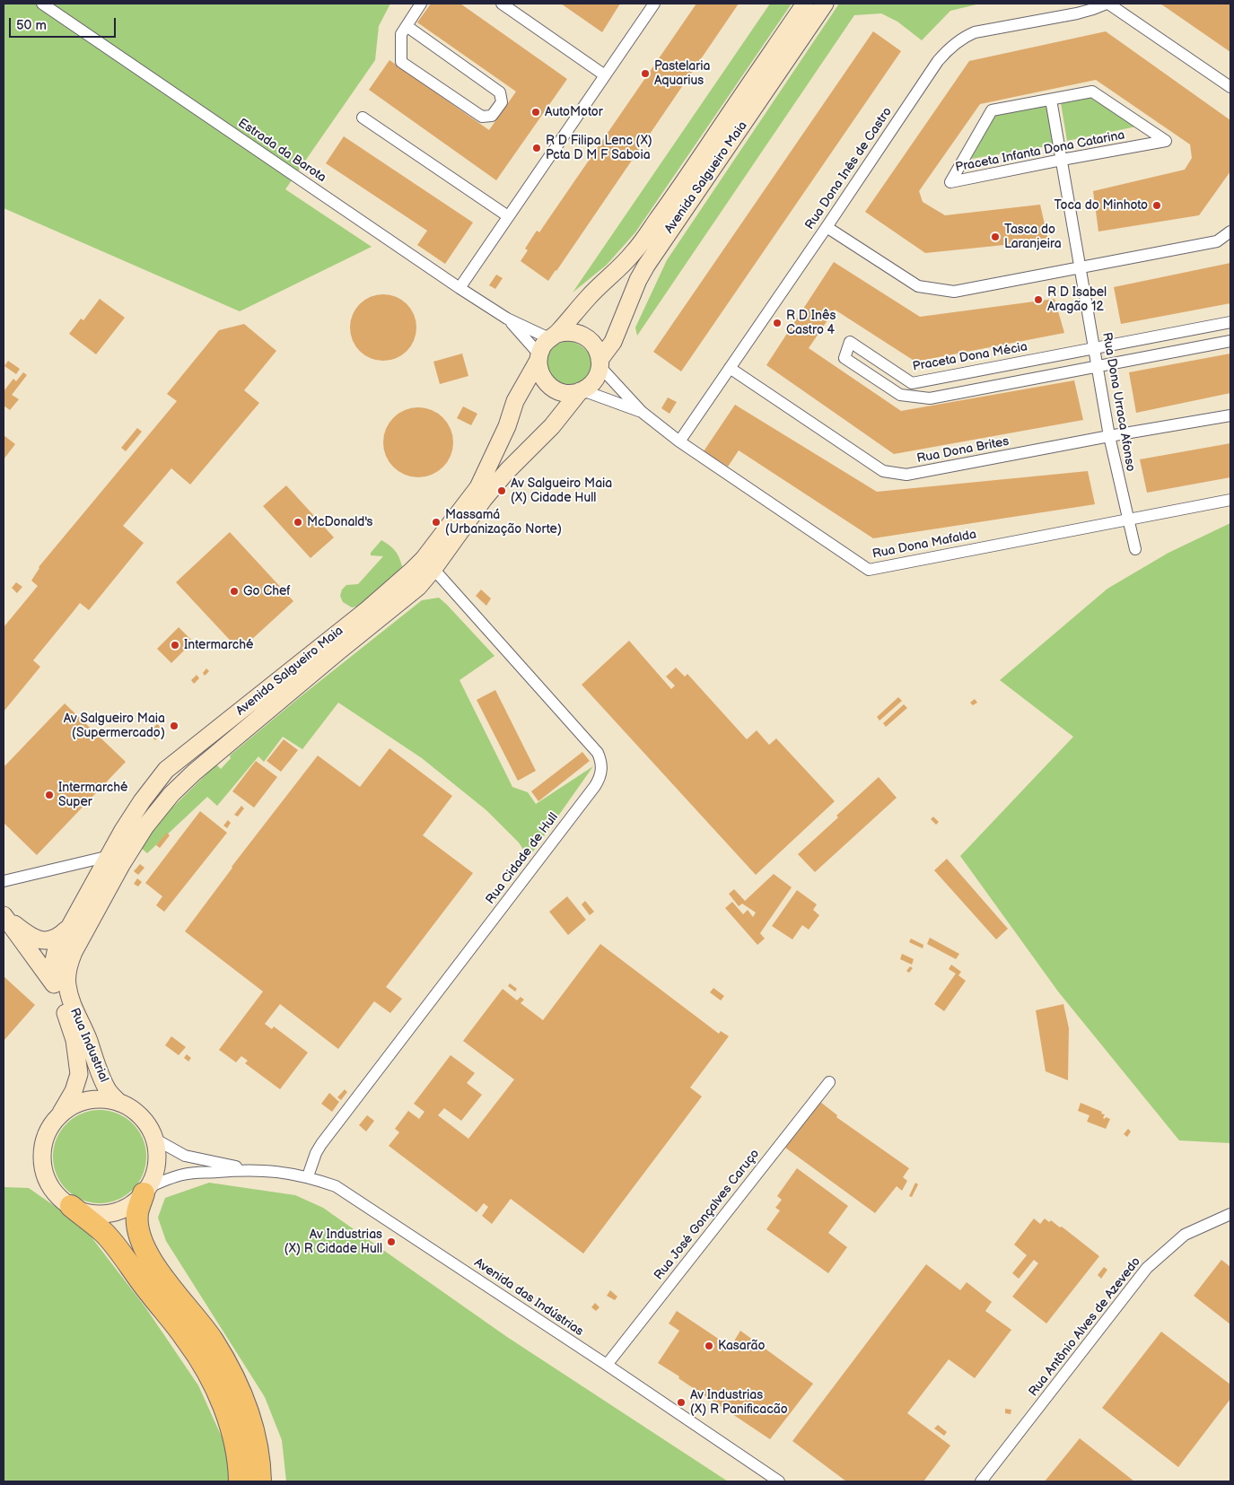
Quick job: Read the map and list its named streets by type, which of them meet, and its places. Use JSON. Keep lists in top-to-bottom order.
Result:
{
  "streets": {
    "street": [
      "Estrada da Barota",
      "Praceta Infanta Dona Catarina",
      "Rua Dona Inês de Castro",
      "Avenida Salgueiro Maia",
      "Praceta Dona Mécia",
      "Rua Dona Urraca Afonso",
      "Rua Dona Brites",
      "Rua Dona Mafalda",
      "Rua Cidade de Hull",
      "Rua Industrial",
      "Rua José Gonçalves Caruço",
      "Avenida das Indústrias",
      "Rua Antônio Alves de Azevedo"
    ]
  },
  "crossings": [
    ["Estrada da Barota", "Avenida Salgueiro Maia"],
    ["Estrada da Barota", "Rua Dona Mafalda"],
    ["Praceta Infanta Dona Catarina", "Rua Dona Urraca Afonso"],
    ["Rua Dona Inês de Castro", "Rua Dona Brites"],
    ["Rua Dona Inês de Castro", "Rua Dona Mafalda"],
    ["Avenida Salgueiro Maia", "Rua Dona Mafalda"],
    ["Avenida Salgueiro Maia", "Rua Cidade de Hull"],
    ["Avenida Salgueiro Maia", "Rua Industrial"],
    ["Praceta Dona Mécia", "Rua Dona Urraca Afonso"],
    ["Rua Dona Urraca Afonso", "Rua Dona Brites"],
    ["Rua Dona Urraca Afonso", "Rua Dona Mafalda"],
    ["Rua Cidade de Hull", "Avenida das Indústrias"],
    ["Rua Industrial", "Avenida das Indústrias"],
    ["Rua José Gonçalves Caruço", "Avenida das Indústrias"]
  ],
  "places": [
    "Pastelaria Aquarius",
    "AutoMotor",
    "R D Filipa Lenc (X) Pcta D M F Saboia",
    "Toca do Minhoto",
    "Tasca do Laranjeira",
    "R D Isabel Aragão 12",
    "R D Inês Castro 4",
    "Av Salgueiro Maia (X) Cidade Hull",
    "McDonald's",
    "Massamá (Urbanização Norte)",
    "Go Chef",
    "Intermarché",
    "Av Salgueiro Maia (Supermercado)",
    "Intermarché Super",
    "Av Industrias (X) R Cidade Hull",
    "Kasarão",
    "Av Industrias (X) R Panificacão"
  ],
  "scale_bar": "50 m"
}
